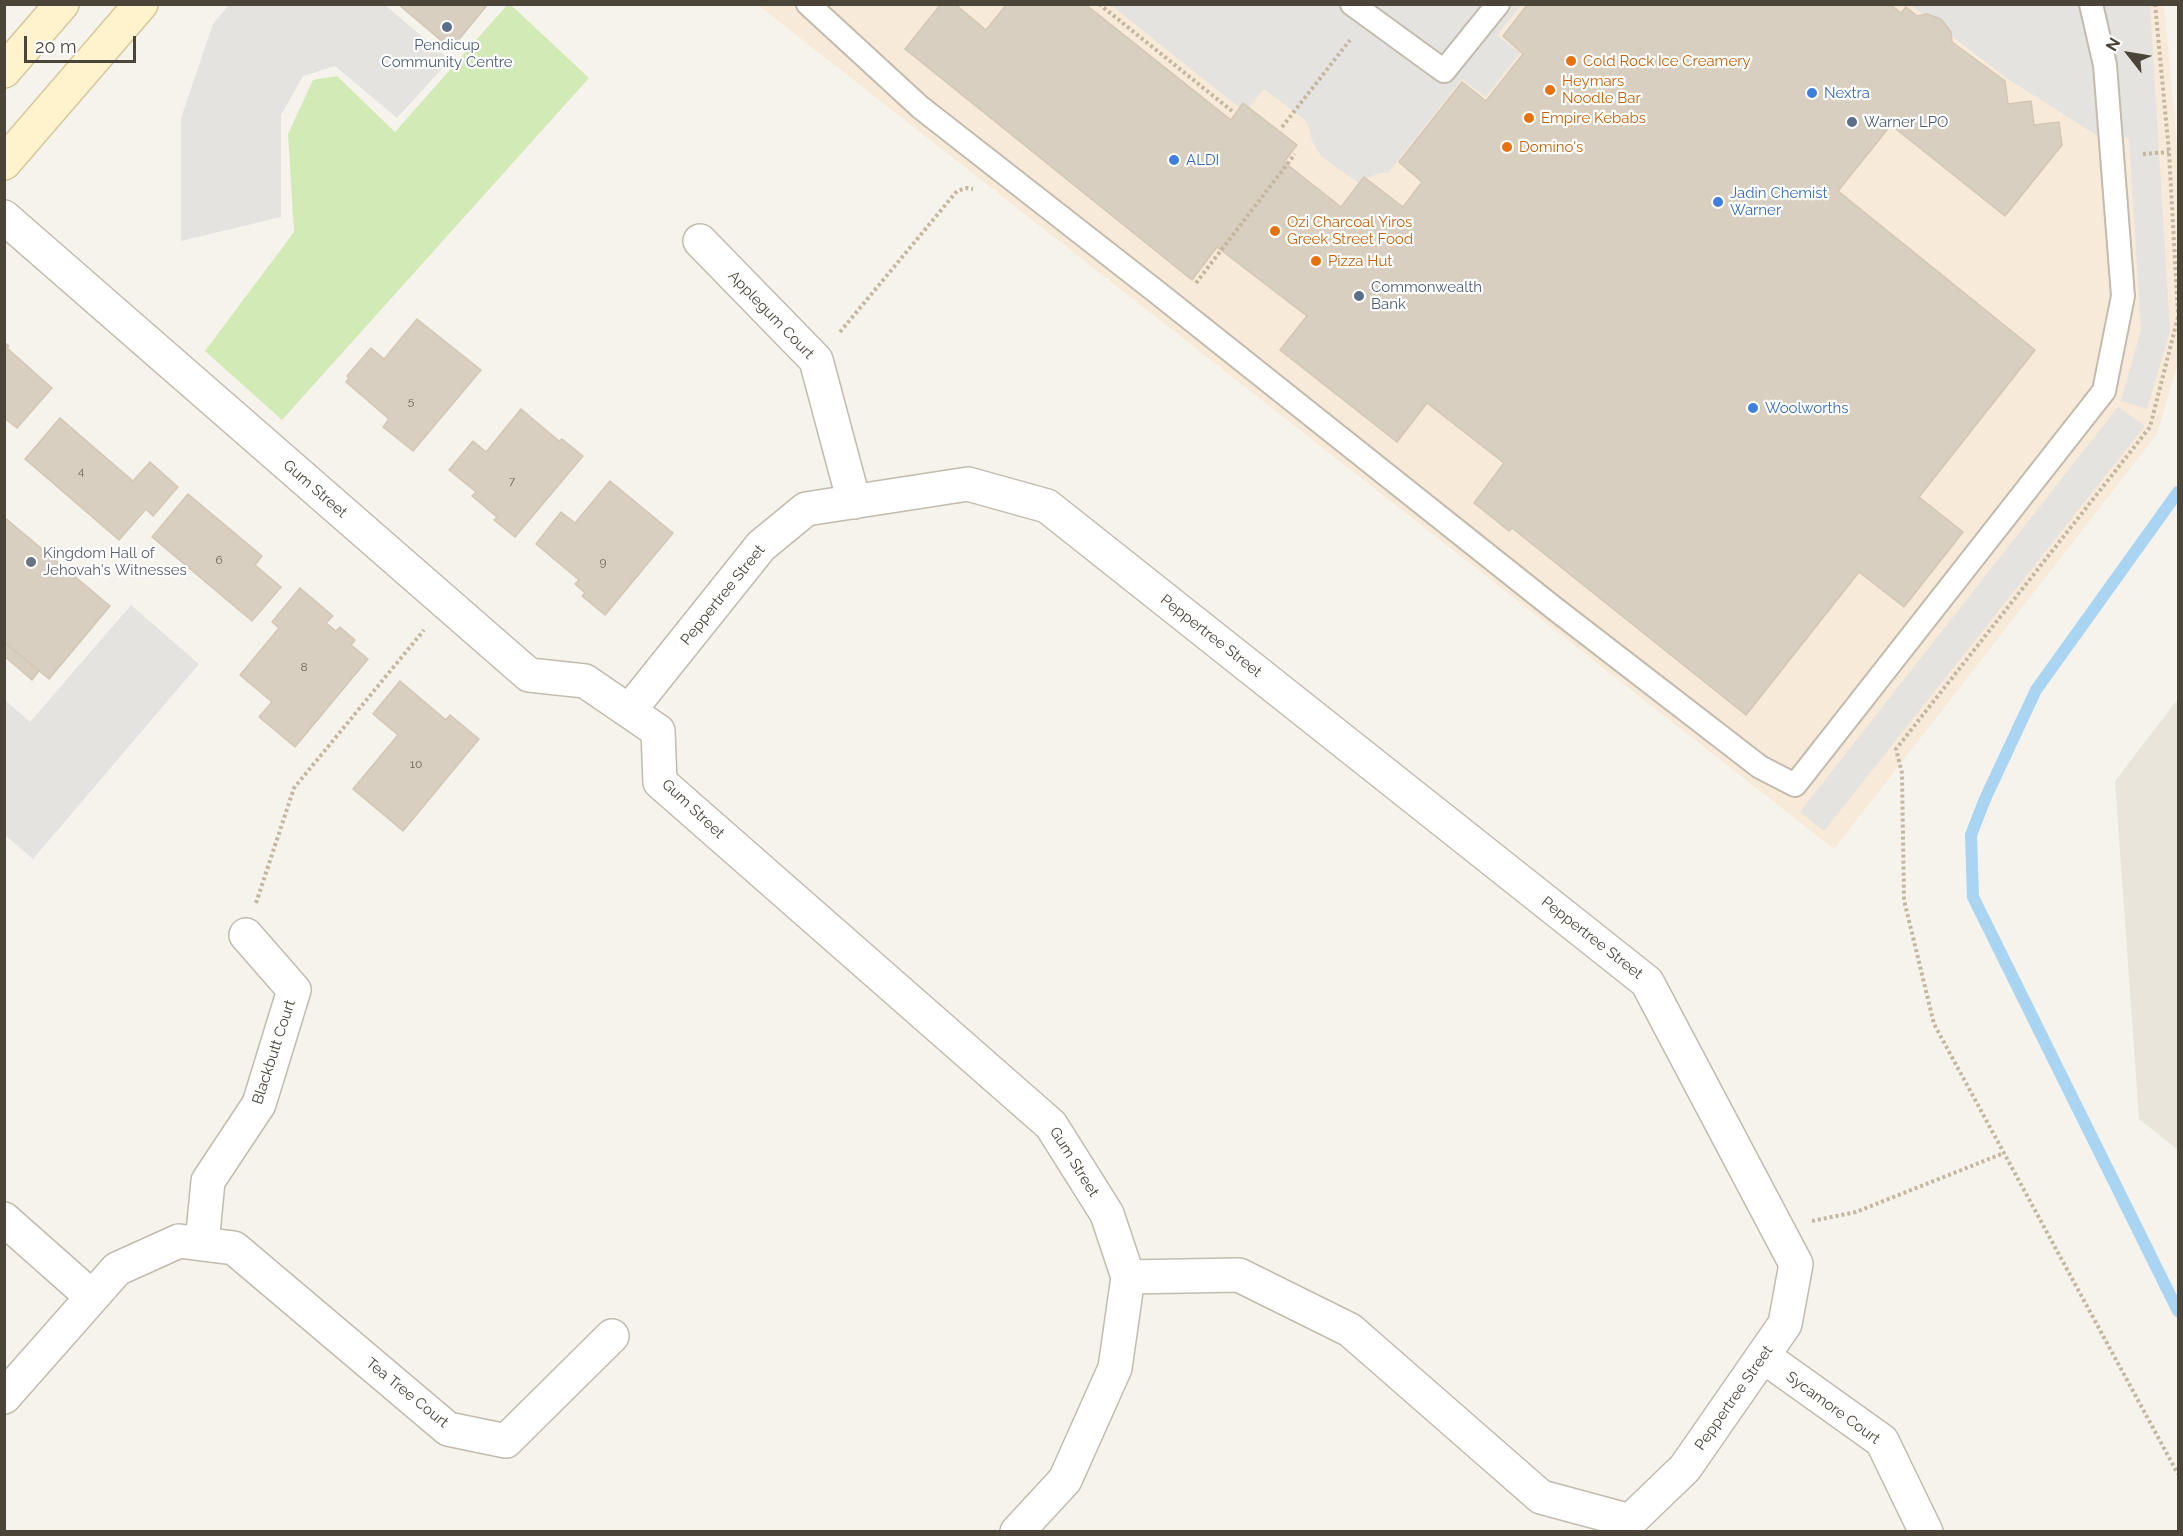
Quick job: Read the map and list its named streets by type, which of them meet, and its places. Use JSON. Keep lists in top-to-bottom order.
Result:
{
  "streets": {
    "street": [
      "Applegum Court",
      "Gum Street",
      "Peppertree Street",
      "Blackbutt Court",
      "Tea Tree Court",
      "Sycamore Court"
    ]
  },
  "crossings": [
    ["Applegum Court", "Peppertree Street"],
    ["Gum Street", "Peppertree Street"],
    ["Peppertree Street", "Sycamore Court"],
    ["Blackbutt Court", "Tea Tree Court"]
  ],
  "places": [
    "Pendicup Community Centre",
    "Cold Rock Ice Creamery",
    "Heymars Noodle Bar",
    "Nextra",
    "Empire Kebabs",
    "Warner LPO",
    "Domino's",
    "ALDI",
    "Jadin Chemist Warner",
    "Ozi Charcoal Yiros Greek Street Food",
    "Pizza Hut",
    "Commonwealth Bank",
    "Woolworths",
    "Kingdom Hall of Jehovah's Witnesses"
  ],
  "house_numbers": [
    "5",
    "4",
    "7",
    "6",
    "9",
    "8",
    "10"
  ],
  "scale_bar": "20 m",
  "north": "top left"
}
